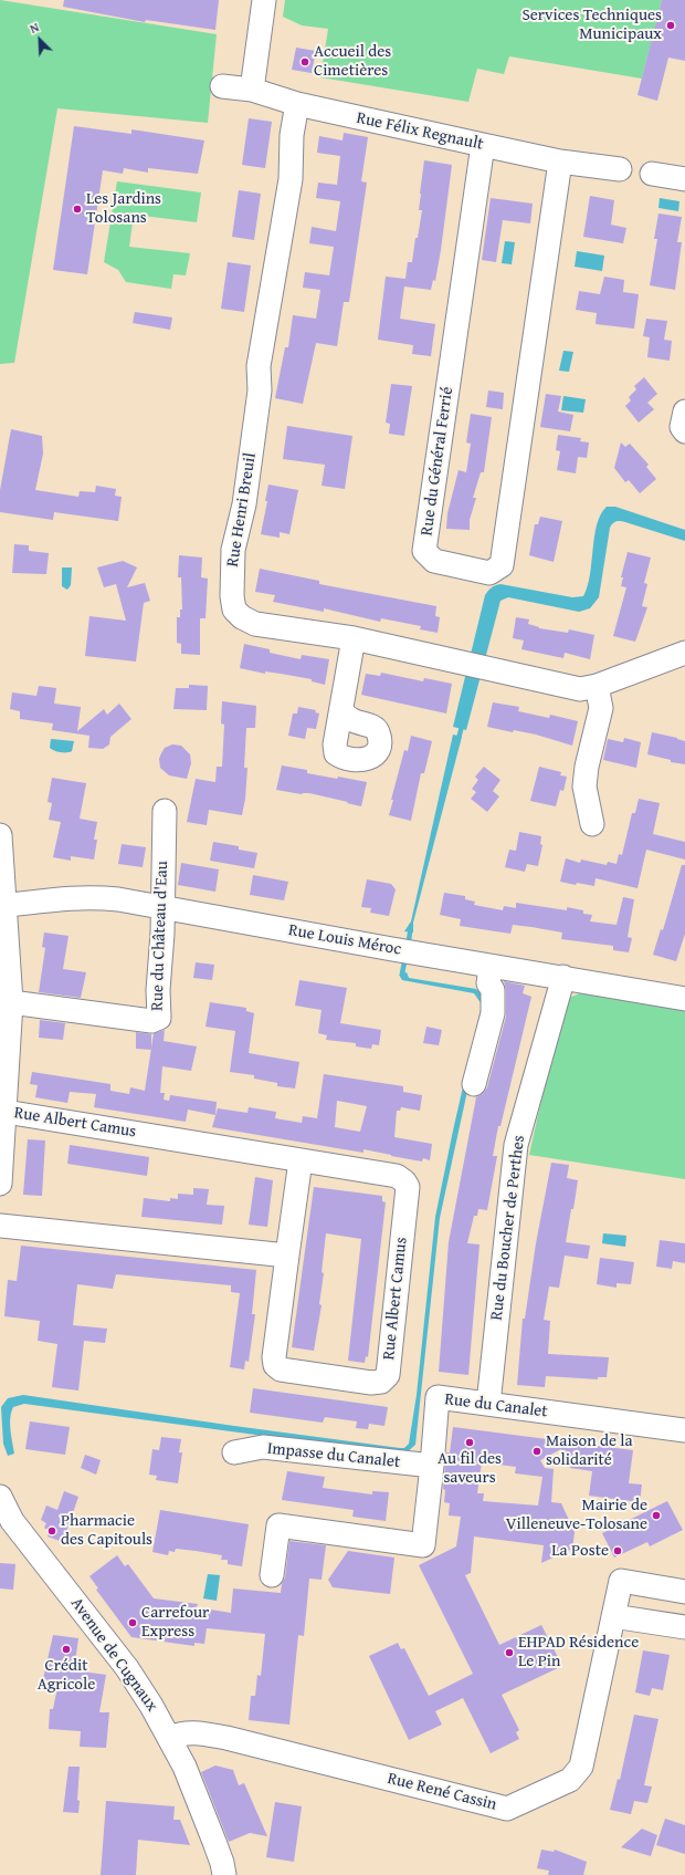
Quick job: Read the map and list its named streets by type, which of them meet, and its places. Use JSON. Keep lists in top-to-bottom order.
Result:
{
  "streets": {
    "street": [
      "Rue Félix Regnault",
      "Rue du Général Ferrié",
      "Rue Henri Breuil",
      "Rue du Château d'Eau",
      "Rue Louis Méroc",
      "Rue Albert Camus",
      "Rue du Boucher de Perthes",
      "Rue du Canalet",
      "Impasse du Canalet",
      "Avenue de Cugnaux",
      "Rue René Cassin"
    ]
  },
  "crossings": [
    ["Rue Félix Regnault", "Rue du Général Ferrié"],
    ["Rue Félix Regnault", "Rue Henri Breuil"],
    ["Rue du Château d'Eau", "Rue Louis Méroc"],
    ["Rue Louis Méroc", "Rue du Boucher de Perthes"],
    ["Rue du Boucher de Perthes", "Rue du Canalet"],
    ["Rue du Canalet", "Impasse du Canalet"],
    ["Avenue de Cugnaux", "Rue René Cassin"]
  ],
  "places": [
    "Services Techniques Municipaux",
    "Accueil des Cimetières",
    "Les Jardins Tolosans",
    "Au fil des saveurs",
    "Maison de la solidarité",
    "Mairie de Villeneuve-Tolosane",
    "Pharmacie des Capitouls",
    "La Poste",
    "Carrefour Express",
    "Crédit Agricole",
    "EHPAD Résidence Le Pin"
  ],
  "north": "top left"
}
